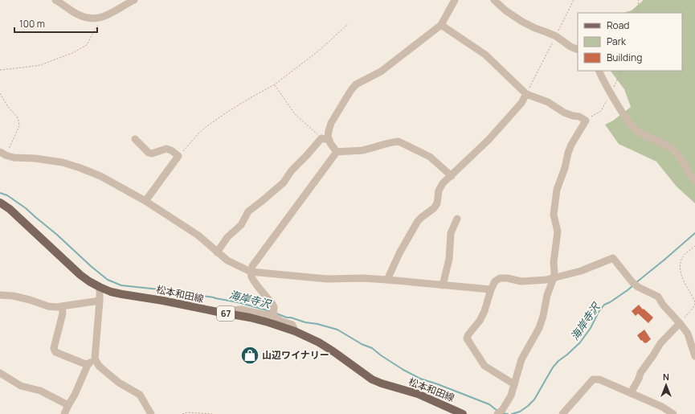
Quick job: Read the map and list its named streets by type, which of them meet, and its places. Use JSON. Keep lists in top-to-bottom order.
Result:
{
  "streets": {
    "main road": ["松本和田線", "67"]
  },
  "water": ["海岸寺沢"],
  "places": {
    "shop": ["山辺ワイナリー"]
  },
  "legend": ["Road", "Park", "Building"],
  "scale_bar": "100 m",
  "north": "top"
}
